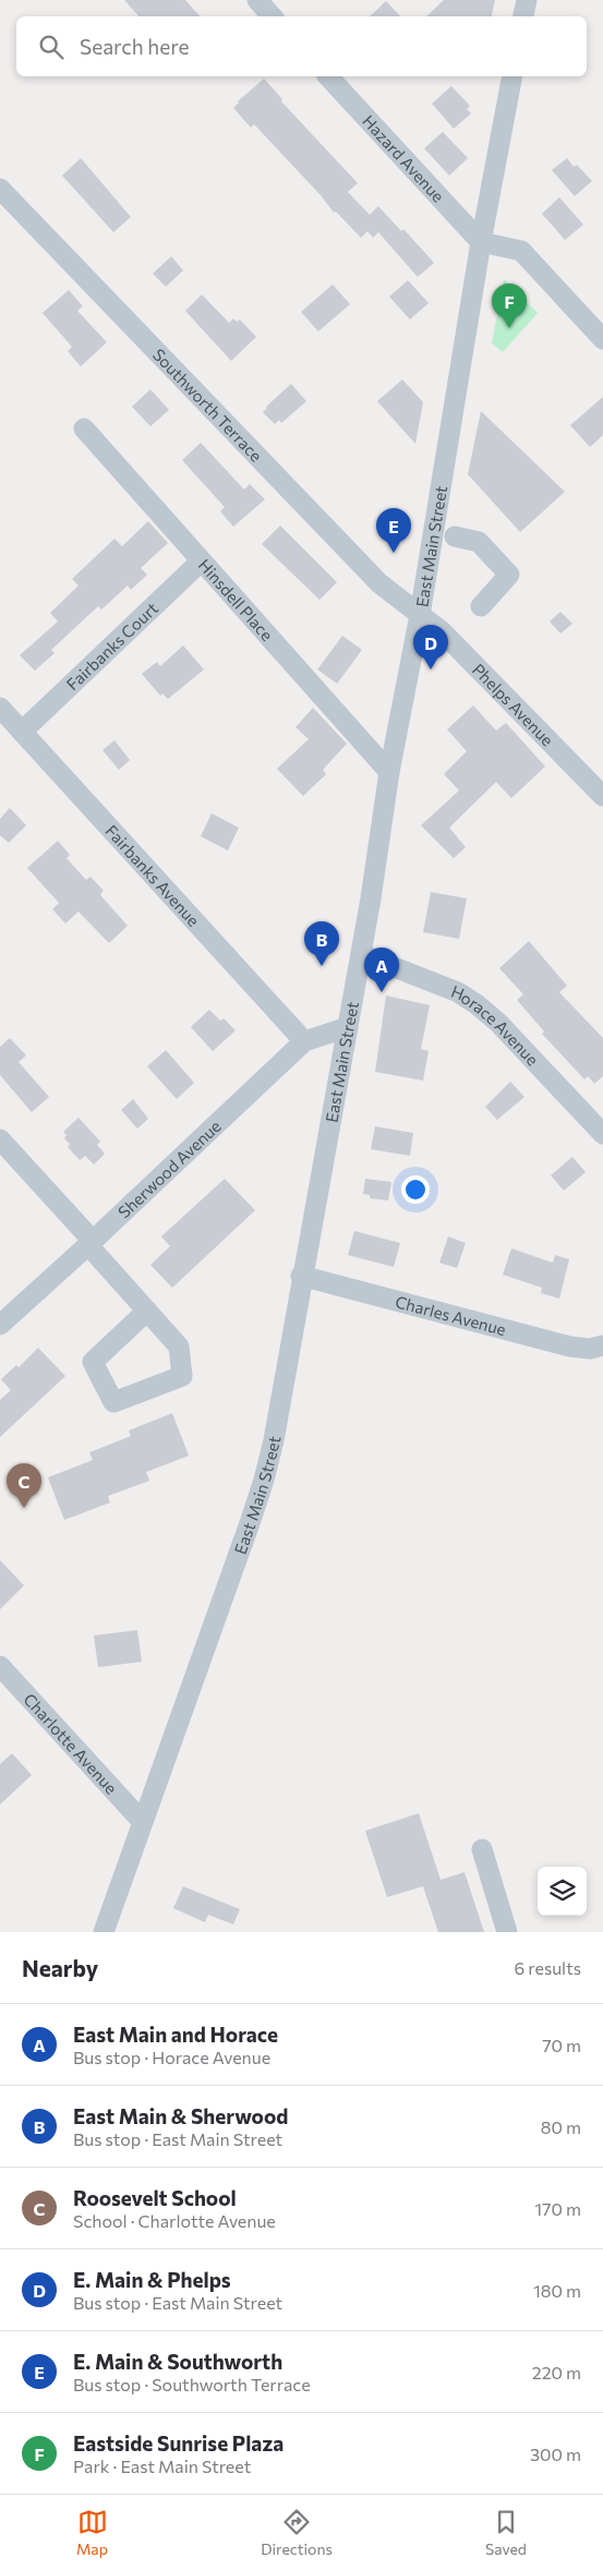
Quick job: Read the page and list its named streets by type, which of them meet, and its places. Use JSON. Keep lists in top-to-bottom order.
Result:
{
  "streets": {
    "street": [
      "Hazard Avenue",
      "Southworth Terrace",
      "East Main Street",
      "Hinsdell Place",
      "Fairbanks Court",
      "Phelps Avenue",
      "Fairbanks Avenue",
      "Horace Avenue",
      "Sherwood Avenue",
      "Charles Avenue",
      "Charlotte Avenue"
    ]
  },
  "crossings": [
    ["Hazard Avenue", "East Main Street"],
    ["Southworth Terrace", "East Main Street"],
    ["Southworth Terrace", "Phelps Avenue"],
    ["East Main Street", "Hinsdell Place"],
    ["East Main Street", "Phelps Avenue"],
    ["East Main Street", "Horace Avenue"],
    ["East Main Street", "Sherwood Avenue"],
    ["East Main Street", "Charles Avenue"],
    ["East Main Street", "Charlotte Avenue"],
    ["Hinsdell Place", "Fairbanks Court"],
    ["Fairbanks Court", "Fairbanks Avenue"],
    ["Fairbanks Avenue", "Sherwood Avenue"]
  ],
  "page": {
    "search": "Search here",
    "pins": [
      "F",
      "E",
      "D",
      "B",
      "A",
      "C"
    ],
    "heading": ["Nearby", "6 results"],
    "list": [
      {
        "mark": "A",
        "name": "East Main and Horace",
        "note": "Bus stop · Horace Avenue",
        "value": "70 m"
      },
      {
        "mark": "B",
        "name": "East Main & Sherwood",
        "note": "Bus stop · East Main Street",
        "value": "80 m"
      },
      {
        "mark": "C",
        "name": "Roosevelt School",
        "note": "School · Charlotte Avenue",
        "value": "170 m"
      },
      {
        "mark": "D",
        "name": "E. Main & Phelps",
        "note": "Bus stop · East Main Street",
        "value": "180 m"
      },
      {
        "mark": "E",
        "name": "E. Main & Southworth",
        "note": "Bus stop · Southworth Terrace",
        "value": "220 m"
      },
      {
        "mark": "F",
        "name": "Eastside Sunrise Plaza",
        "note": "Park · East Main Street",
        "value": "300 m"
      }
    ],
    "nav": ["Map", "Directions", "Saved"]
  }
}
